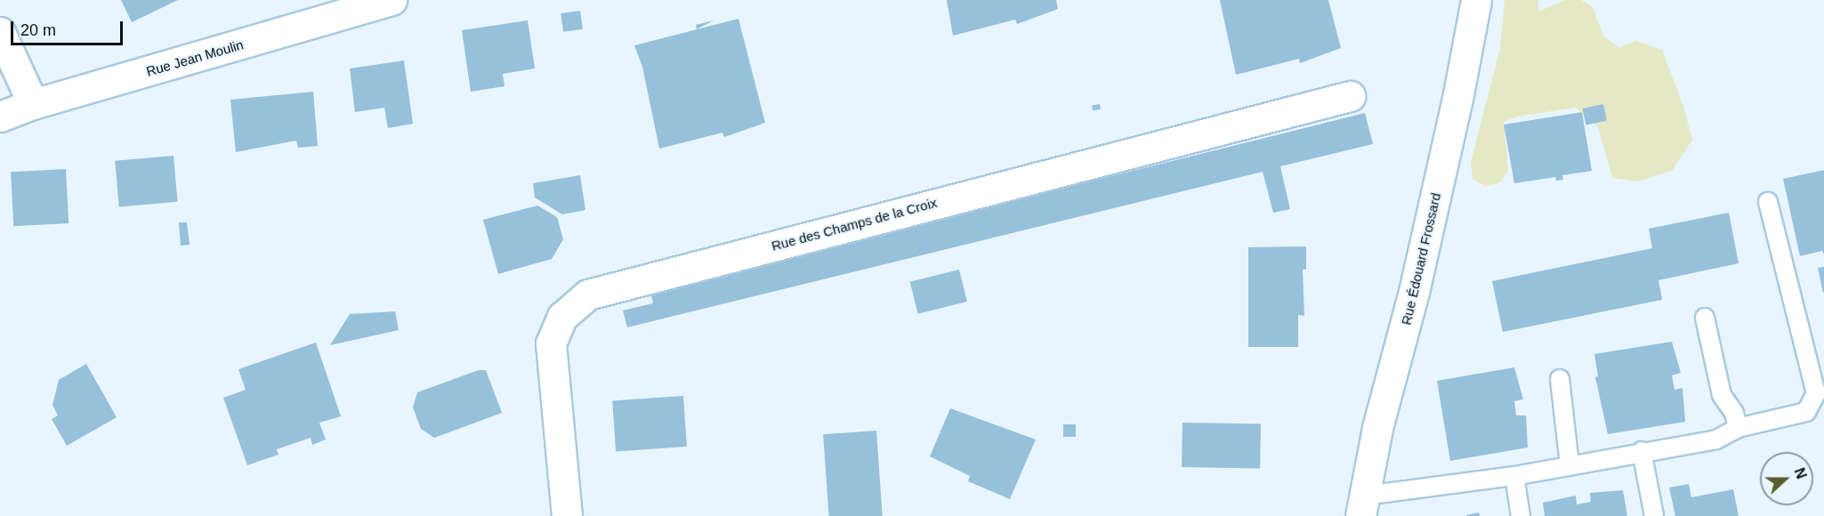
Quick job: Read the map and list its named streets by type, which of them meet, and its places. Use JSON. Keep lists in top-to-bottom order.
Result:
{
  "streets": {
    "street": ["Rue Jean Moulin", "Rue des Champs de la Croix", "Rue Édouard Frossard"]
  },
  "scale_bar": "20 m",
  "north": "right"
}
